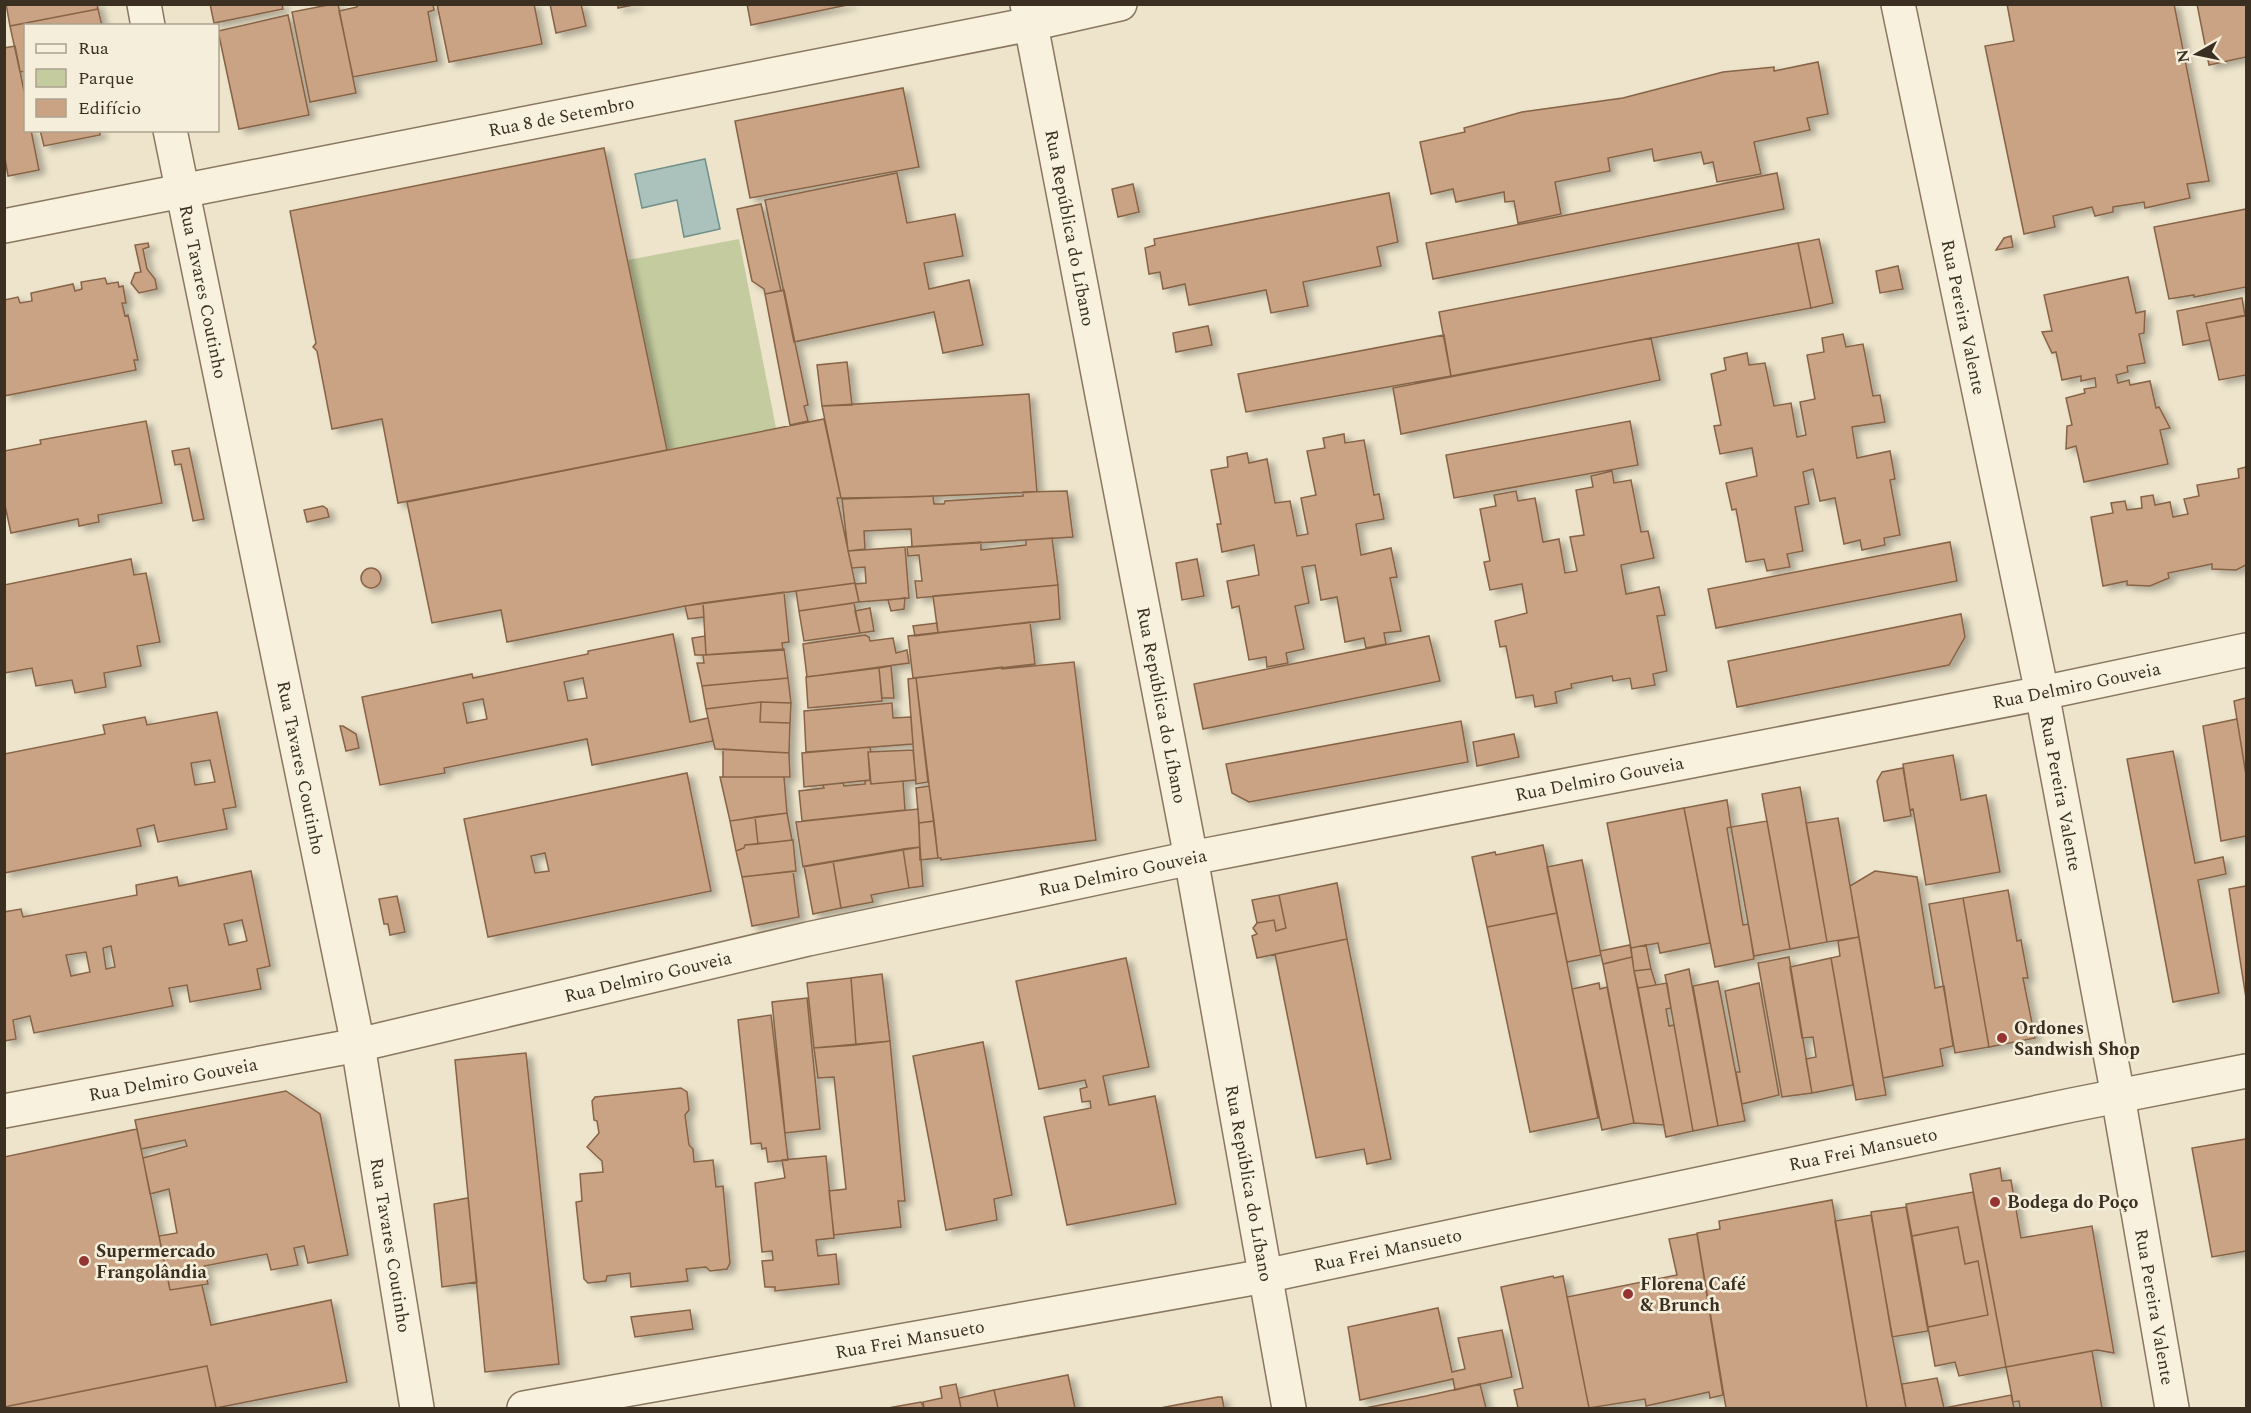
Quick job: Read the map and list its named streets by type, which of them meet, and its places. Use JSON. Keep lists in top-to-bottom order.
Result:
{
  "streets": {
    "street": [
      "Rua 8 de Setembro",
      "Rua República do Líbano",
      "Rua Tavares Coutinho",
      "Rua Pereira Valente",
      "Rua Delmiro Gouveia",
      "Rua Frei Mansueto"
    ]
  },
  "crossings": [
    ["Rua 8 de Setembro", "Rua República do Líbano"],
    ["Rua 8 de Setembro", "Rua Tavares Coutinho"],
    ["Rua República do Líbano", "Rua Delmiro Gouveia"],
    ["Rua República do Líbano", "Rua Frei Mansueto"],
    ["Rua Tavares Coutinho", "Rua Delmiro Gouveia"],
    ["Rua Pereira Valente", "Rua Delmiro Gouveia"],
    ["Rua Pereira Valente", "Rua Frei Mansueto"]
  ],
  "places": [
    "Ordones Sandwish Shop",
    "Bodega do Poço",
    "Supermercado Frangolândia",
    "Florena Café & Brunch"
  ],
  "legend": ["Rua", "Parque", "Edifício"],
  "north": "left"
}
